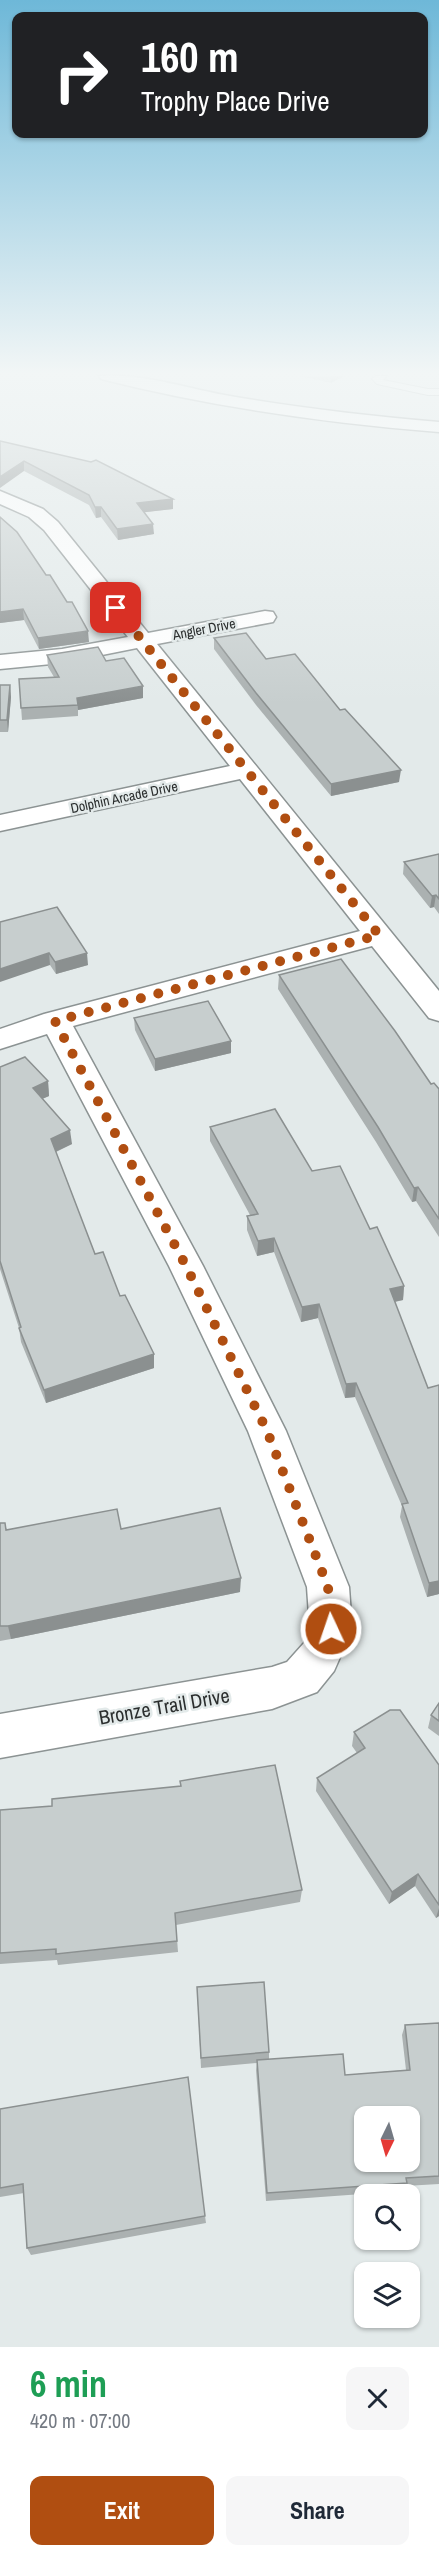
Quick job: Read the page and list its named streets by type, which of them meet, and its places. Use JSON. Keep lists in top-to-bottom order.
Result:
{
  "streets": {
    "street": ["Angler Drive", "Dolphin Arcade Drive", "Bronze Trail Drive"]
  },
  "north": "bottom",
  "page": {
    "turn": ["160 m", "Trophy Place Drive"],
    "heading": ["6 min", "420 m · 07:00"],
    "buttons": ["Exit", "Share"]
  }
}
